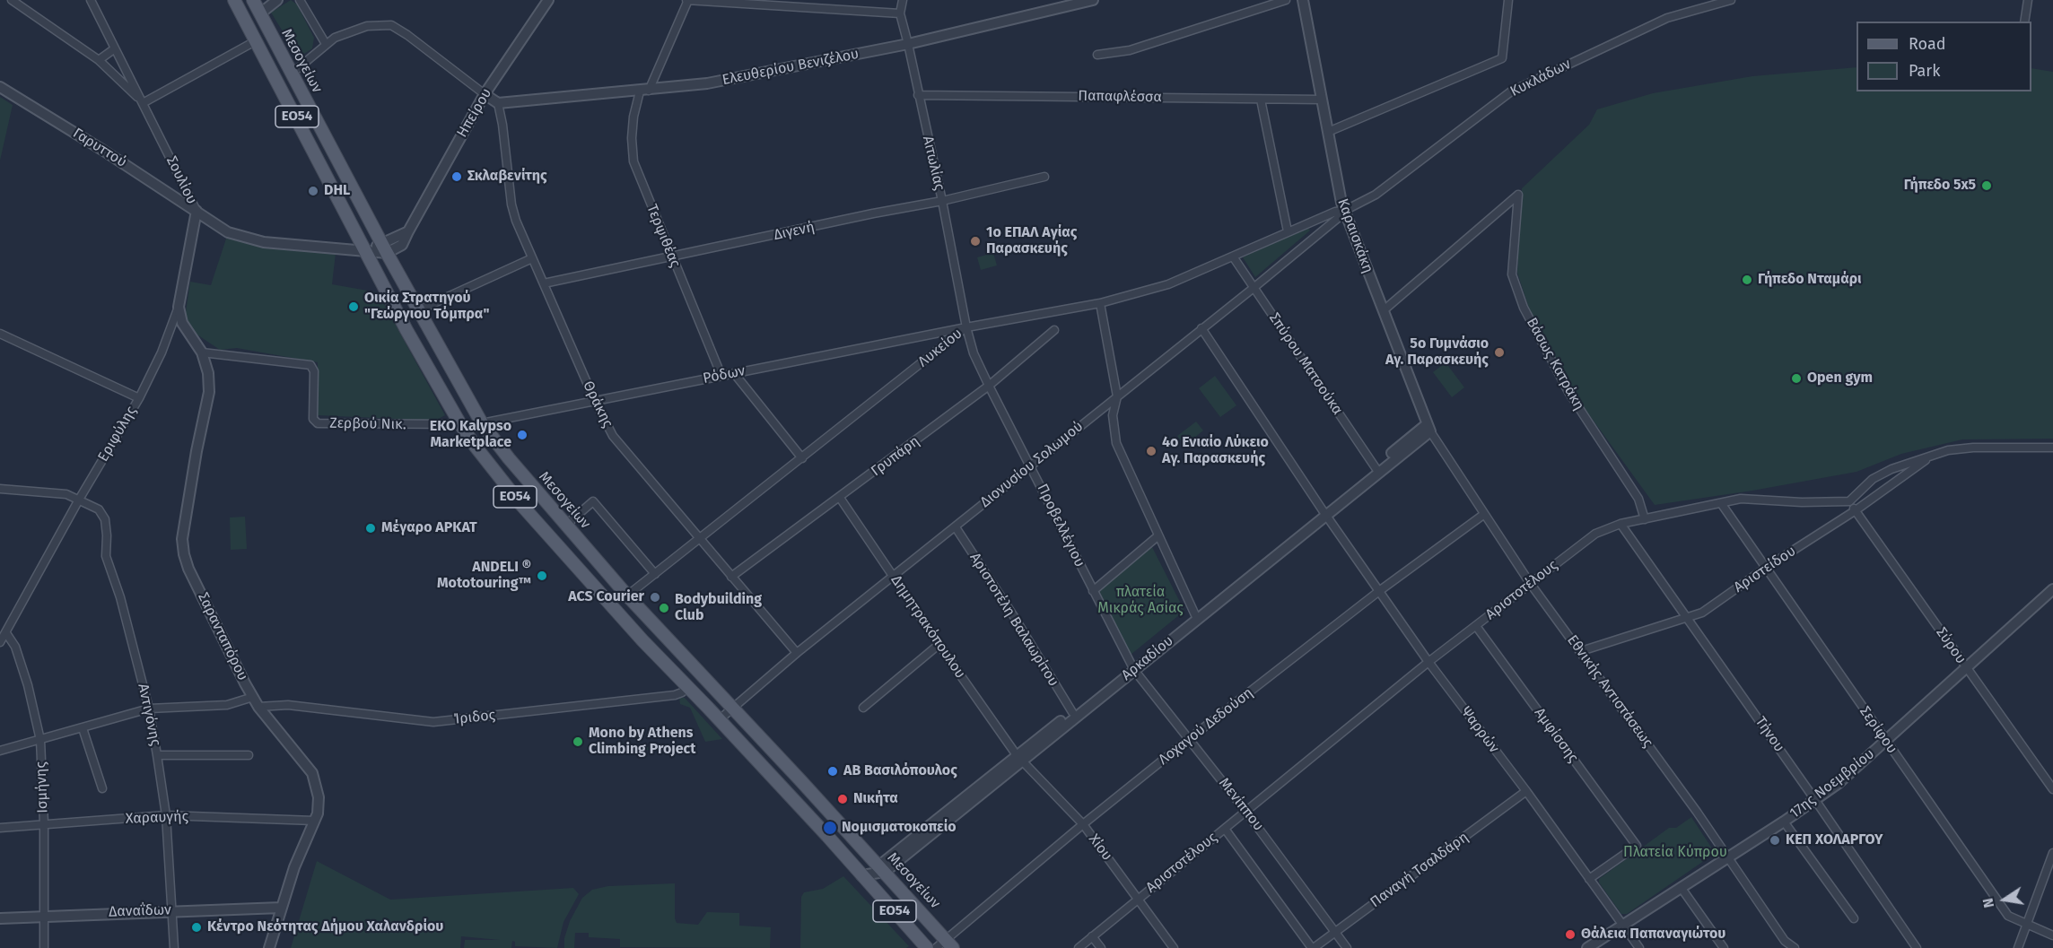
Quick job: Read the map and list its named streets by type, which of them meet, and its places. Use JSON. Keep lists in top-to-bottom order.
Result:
{
  "streets": {
    "main road": ["Μεσογείων", "ΕΟ54"],
    "street": [
      "Ελευθερίου Βενιζέλου",
      "Κυκλάδων",
      "Παπαφλέσσα",
      "Ηπείρου",
      "Γαρυττού",
      "Αιτωλίας",
      "Σουλίου",
      "Διγενή",
      "Τερψιθέας",
      "Καραισκάκη",
      "Λυκείου",
      "Σπύρου Ματσούκα",
      "Βάσως Κατράκη",
      "Ρόδων",
      "Θράκης",
      "Ζερβού Νικ.",
      "Εριφύλης",
      "Γρυπάρη",
      "Διονυσίου Σολωμού",
      "Προβελλέγιου",
      "Αριστείδου",
      "Αριστοτέλους",
      "Αριστοτέλη Βαλαωρίτου",
      "Δημητρακόπουλου",
      "Σαρανταπόρου",
      "Σύρου",
      "Αρκαδίου",
      "Εθνικής Αντιστάσεως",
      "Αντιγόνης",
      "Ίριδος",
      "Λοχαγού Δεδούση",
      "Ψαρρών",
      "Σερίφου",
      "Τήνου",
      "Αμφίσσης",
      "17ης Νοεμβρίου",
      "Ισμήνης",
      "Μενίππου",
      "Χαραυγής",
      "Χίου",
      "Παναγή Τσαλδάρη",
      "Δαναΐδων"
    ]
  },
  "crossings": [
    ["Μεσογείων", "Ηπείρου"],
    ["Μεσογείων", "Σουλίου"],
    ["Μεσογείων", "Λυκείου"],
    ["Μεσογείων", "Ρόδων"],
    ["Μεσογείων", "Ζερβού Νικ."],
    ["Μεσογείων", "Διονυσίου Σολωμού"],
    ["Μεσογείων", "Αρκαδίου"],
    ["Μεσογείων", "Ίριδος"],
    ["Μεσογείων", "Λοχαγού Δεδούση"],
    ["Ελευθερίου Βενιζέλου", "Αιτωλίας"],
    ["Ελευθερίου Βενιζέλου", "Τερψιθέας"],
    ["Ελευθερίου Βενιζέλου", "Θράκης"],
    ["Κυκλάδων", "Καραισκάκη"],
    ["Κυκλάδων", "Λυκείου"],
    ["Κυκλάδων", "Διονυσίου Σολωμού"],
    ["Παπαφλέσσα", "Αιτωλίας"],
    ["Παπαφλέσσα", "Καραισκάκη"],
    ["Ηπείρου", "Σουλίου"],
    ["Γαρυττού", "Σουλίου"],
    ["Γαρυττού", "Εριφύλης"],
    ["Αιτωλίας", "Διγενή"],
    ["Αιτωλίας", "Λυκείου"],
    ["Αιτωλίας", "Ρόδων"],
    ["Αιτωλίας", "Προβελλέγιου"],
    ["Σουλίου", "Εριφύλης"],
    ["Διγενή", "Τερψιθέας"],
    ["Διγενή", "Θράκης"],
    ["Τερψιθέας", "Ρόδων"],
    ["Καραισκάκη", "Λυκείου"],
    ["Καραισκάκη", "Βάσως Κατράκη"],
    ["Καραισκάκη", "Διονυσίου Σολωμού"],
    ["Καραισκάκη", "Αρκαδίου"],
    ["Καραισκάκη", "Εθνικής Αντιστάσεως"],
    ["Λυκείου", "Σπύρου Ματσούκα"],
    ["Λυκείου", "Ρόδων"],
    ["Λυκείου", "Θράκης"],
    ["Λυκείου", "Διονυσίου Σολωμού"],
    ["Λυκείου", "Προβελλέγιου"],
    ["Σπύρου Ματσούκα", "Διονυσίου Σολωμού"],
    ["Σπύρου Ματσούκα", "Αρκαδίου"],
    ["Βάσως Κατράκη", "Αριστοτέλους"],
    ["Ρόδων", "Θράκης"],
    ["Ρόδων", "Προβελλέγιου"],
    ["Θράκης", "Γρυπάρη"],
    ["Θράκης", "Διονυσίου Σολωμού"],
    ["Ζερβού Νικ.", "Σαρανταπόρου"],
    ["Εριφύλης", "Σαρανταπόρου"],
    ["Εριφύλης", "Αντιγόνης"],
    ["Εριφύλης", "Ισμήνης"],
    ["Γρυπάρη", "Προβελλέγιου"],
    ["Γρυπάρη", "Δημητρακόπουλου"],
    ["Διονυσίου Σολωμού", "Προβελλέγιου"],
    ["Διονυσίου Σολωμού", "Αριστοτέλη Βαλαωρίτου"],
    ["Διονυσίου Σολωμού", "Δημητρακόπουλου"],
    ["Διονυσίου Σολωμού", "Ψαρρών"],
    ["Προβελλέγιου", "Αρκαδίου"],
    ["Προβελλέγιου", "Μενίππου"],
    ["Αριστείδου", "Σύρου"],
    ["Αριστείδου", "Εθνικής Αντιστάσεως"],
    ["Αριστείδου", "Σερίφου"],
    ["Αριστείδου", "Τήνου"],
    ["Αριστοτέλους", "Σύρου"],
    ["Αριστοτέλους", "Εθνικής Αντιστάσεως"],
    ["Αριστοτέλους", "Ψαρρών"],
    ["Αριστοτέλους", "Σερίφου"],
    ["Αριστοτέλους", "Τήνου"],
    ["Αριστοτέλους", "Αμφίσσης"],
    ["Αριστοτέλους", "Μενίππου"],
    ["Αριστοτέλους", "Χίου"],
    ["Αριστοτέλη Βαλαωρίτου", "Αρκαδίου"],
    ["Δημητρακόπουλου", "Αρκαδίου"],
    ["Δημητρακόπουλου", "Χίου"],
    ["Σαρανταπόρου", "Ίριδος"],
    ["Σαρανταπόρου", "Χαραυγής"],
    ["Σαρανταπόρου", "Δαναΐδων"],
    ["Σύρου", "17ης Νοεμβρίου"],
    ["Αρκαδίου", "Εθνικής Αντιστάσεως"],
    ["Αρκαδίου", "Ψαρρών"],
    ["Αρκαδίου", "Μενίππου"],
    ["Αρκαδίου", "Χίου"],
    ["Εθνικής Αντιστάσεως", "Λοχαγού Δεδούση"],
    ["Εθνικής Αντιστάσεως", "17ης Νοεμβρίου"],
    ["Αντιγόνης", "Χαραυγής"],
    ["Αντιγόνης", "Δαναΐδων"],
    ["Λοχαγού Δεδούση", "Ψαρρών"],
    ["Λοχαγού Δεδούση", "Μενίππου"],
    ["Λοχαγού Δεδούση", "Χίου"],
    ["Ψαρρών", "Αμφίσσης"],
    ["Ψαρρών", "17ης Νοεμβρίου"],
    ["Ψαρρών", "Παναγή Τσαλδάρη"],
    ["Σερίφου", "17ης Νοεμβρίου"],
    ["Τήνου", "17ης Νοεμβρίου"],
    ["Ισμήνης", "Χαραυγής"],
    ["Ισμήνης", "Δαναΐδων"],
    ["Μενίππου", "Παναγή Τσαλδάρη"]
  ],
  "parks": ["πλατεία Μικράς Ασίας", "Πλατεία Κύπρου"],
  "places": [
    "Σκλαβενίτης",
    "Γήπεδο 5x5",
    "DHL",
    "1ο ΕΠΑΛ Αγίας Παρασκευής",
    "Γήπεδο Νταμάρι",
    "Οικία Στρατηγού \"Γεώργιου Τόμπρα\"",
    "5ο Γυμνάσιο Αγ. Παρασκευής",
    "Open gym",
    "EKO Kalypso Marketplace",
    "4ο Ενιαίο Λύκειο Αγ. Παρασκευής",
    "Μέγαρο ΑΡΚΑΤ",
    "ANDELI ® Mototouring™",
    "ACS Courier",
    "Bodybuilding Club",
    "Mono by Athens Climbing Project",
    "ΑΒ Βασιλόπουλος",
    "Νικήτα",
    "Νομισματοκοπείο",
    "ΚΕΠ ΧΟΛΑΡΓΟΥ",
    "Κέντρο Νεότητας Δήμου Χαλανδρίου",
    "Θάλεια Παπαναγιώτου"
  ],
  "legend": ["Road", "Park"],
  "north": "left"
}
